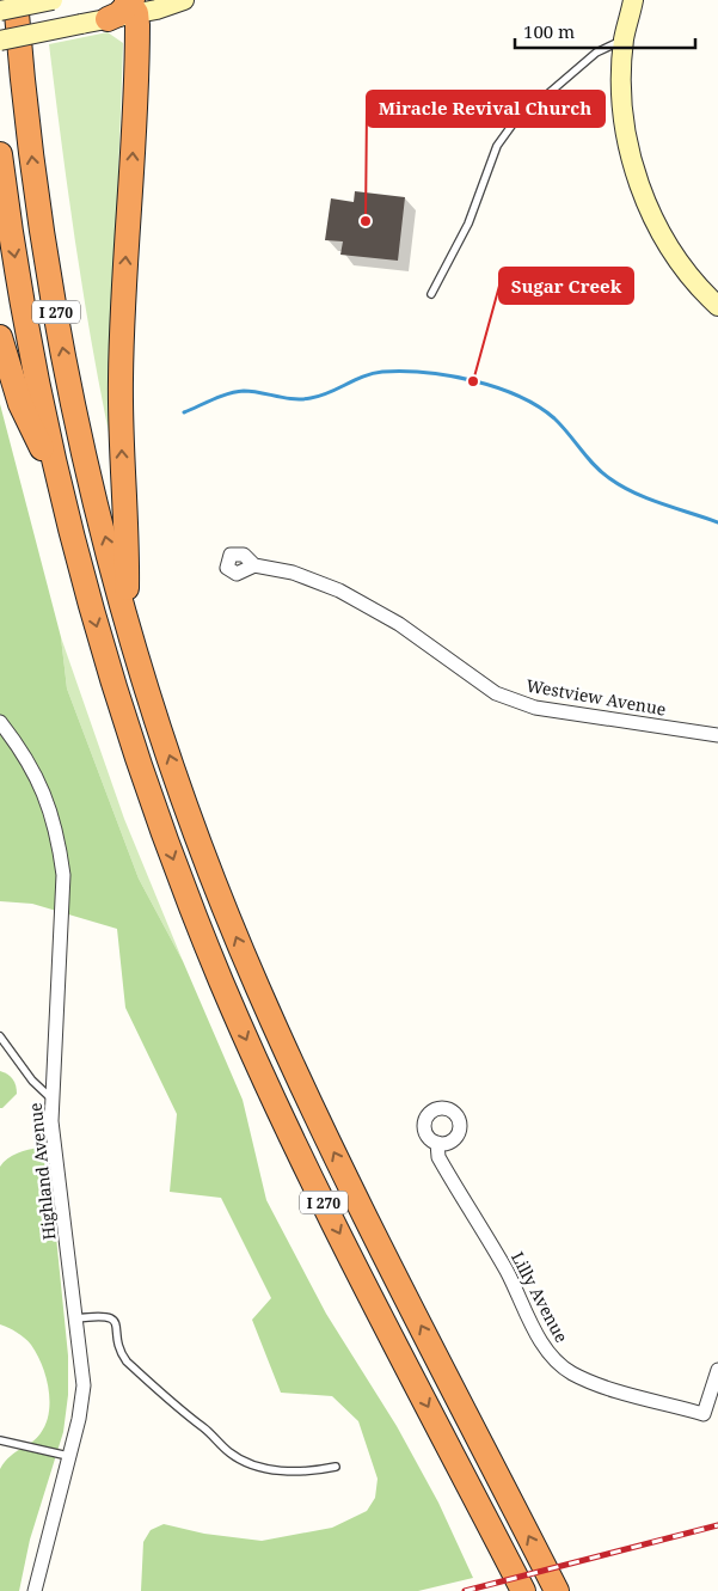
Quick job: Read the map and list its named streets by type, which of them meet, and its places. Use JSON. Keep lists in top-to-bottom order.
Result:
{
  "streets": {
    "highway": ["I 270"],
    "street": ["Westview Avenue", "Highland Avenue", "Lilly Avenue"]
  },
  "places": ["Miracle Revival Church", "Sugar Creek"],
  "scale_bar": "100 m"
}
